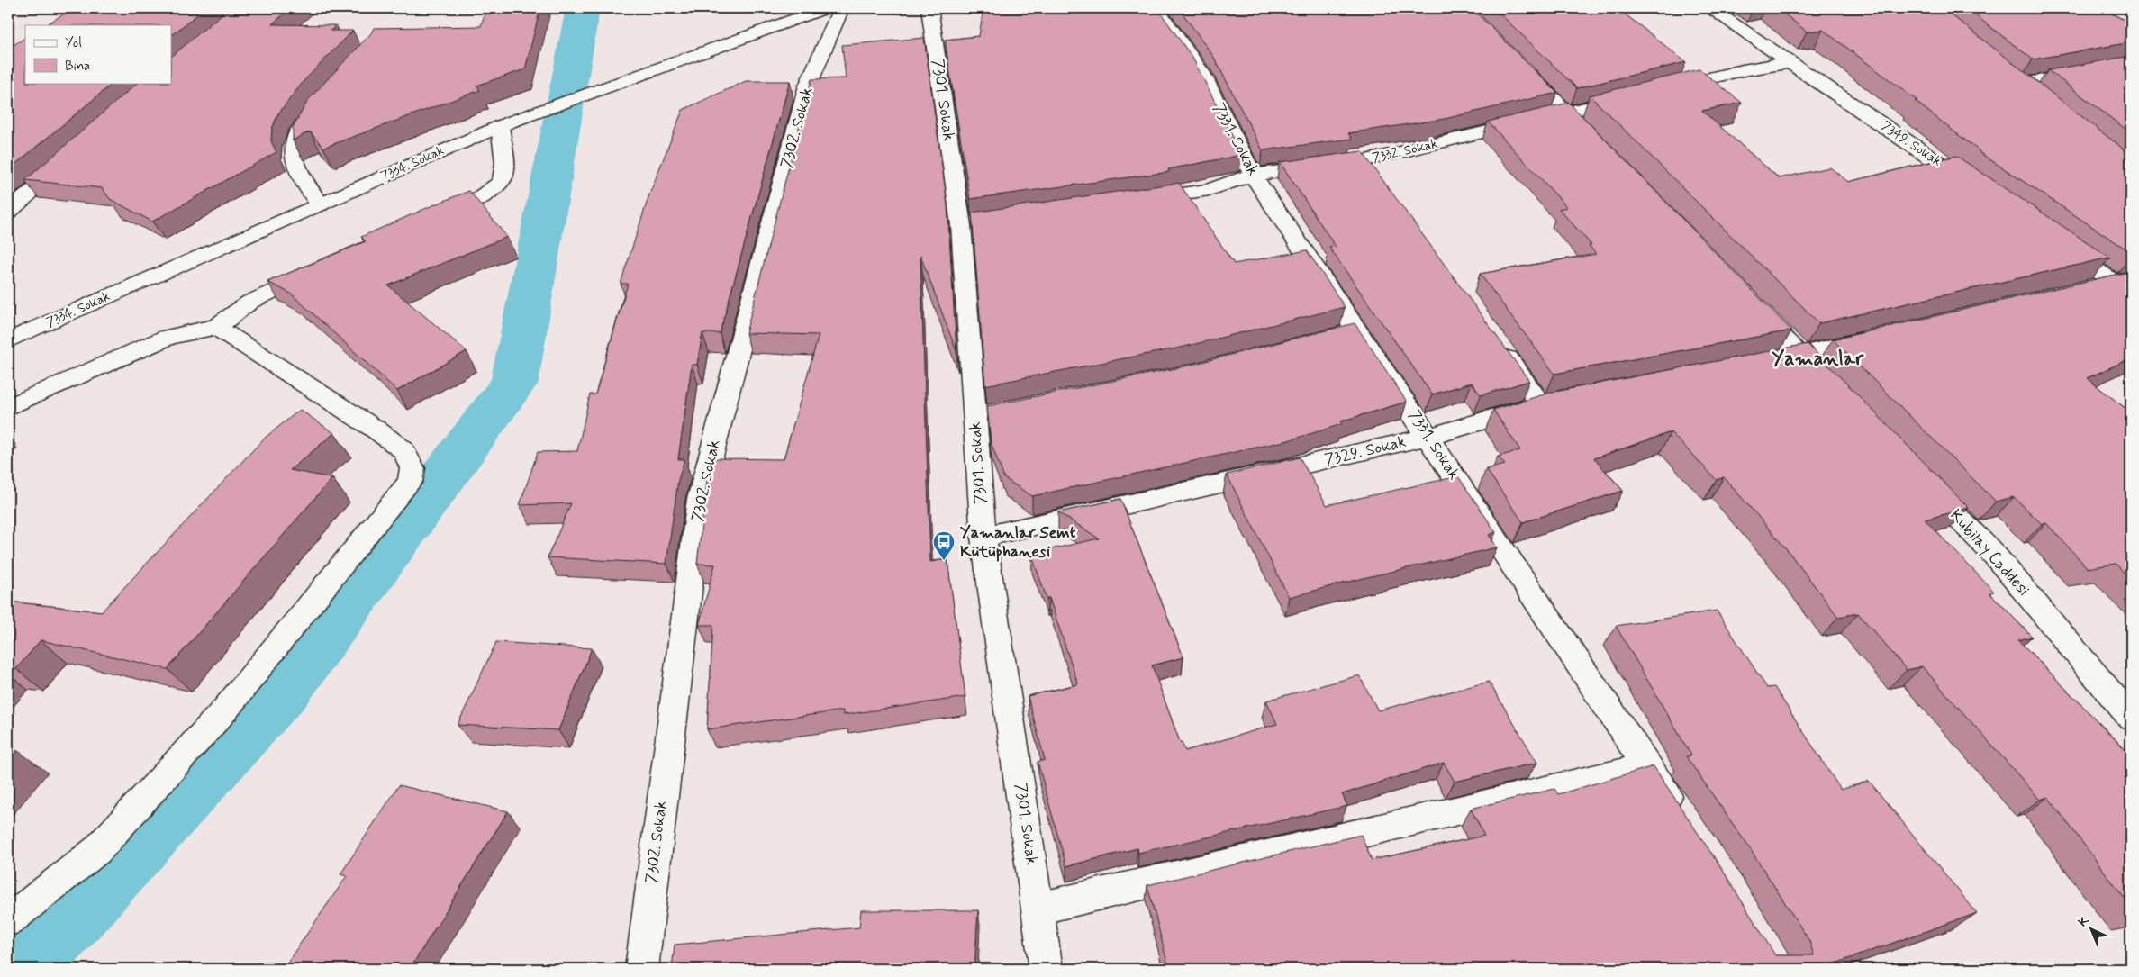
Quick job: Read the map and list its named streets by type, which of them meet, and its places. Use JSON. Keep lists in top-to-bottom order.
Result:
{
  "streets": {
    "street": [
      "7301. Sokak",
      "7302. Sokak",
      "7331. Sokak",
      "7349. Sokak",
      "7332. Sokak",
      "7334. Sokak",
      "7329. Sokak",
      "Kubilay Caddesi"
    ]
  },
  "crossings": [
    ["7301. Sokak", "7329. Sokak"],
    ["7331. Sokak", "7332. Sokak"],
    ["7331. Sokak", "7329. Sokak"]
  ],
  "districts": ["Yamanlar"],
  "places": {
    "bus stop": ["Yamanlar Semt Kütüphanesi"]
  },
  "legend": ["Yol", "Bina"],
  "north": "top left"
}
